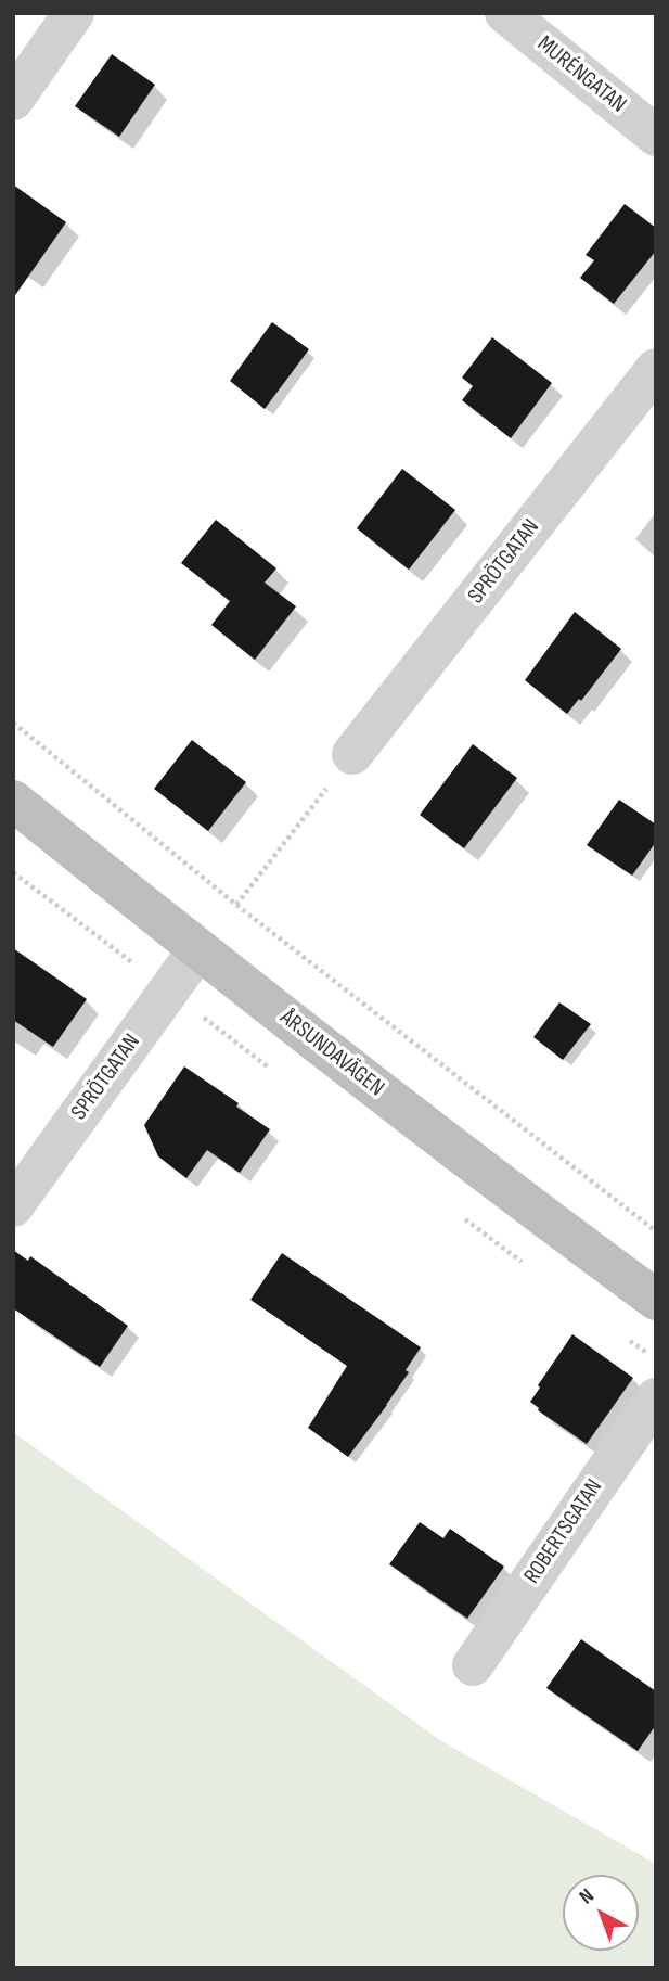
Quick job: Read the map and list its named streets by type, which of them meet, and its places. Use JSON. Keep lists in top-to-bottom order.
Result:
{
  "streets": {
    "main road": ["ÅRSUNDAVÄGEN"],
    "street": ["MURÉNGATAN", "SPRÖTGATAN", "ROBERTSGATAN"]
  },
  "crossings": [
    ["SPRÖTGATAN", "ÅRSUNDAVÄGEN"]
  ],
  "north": "top left"
}
